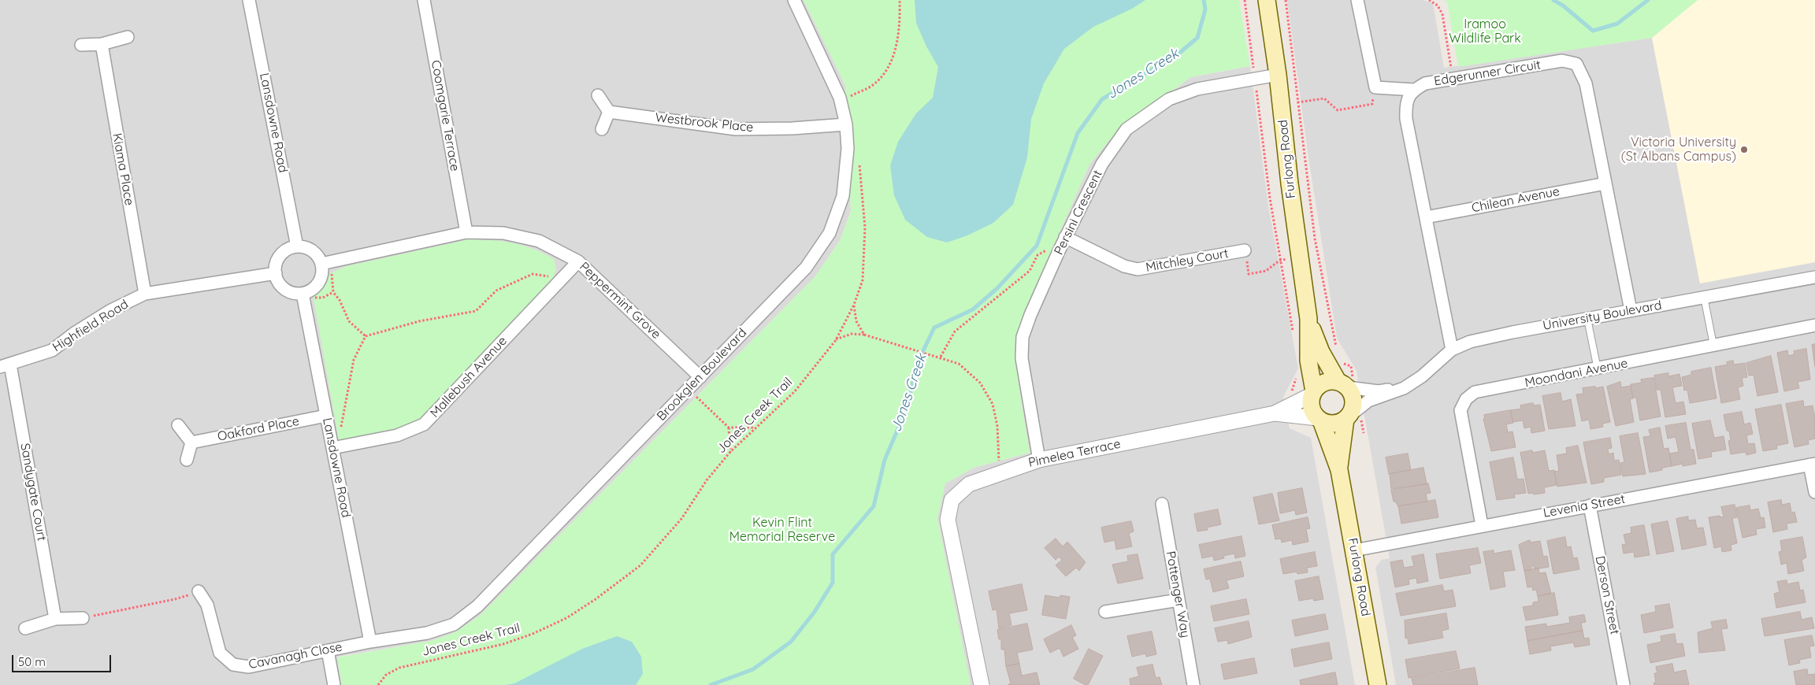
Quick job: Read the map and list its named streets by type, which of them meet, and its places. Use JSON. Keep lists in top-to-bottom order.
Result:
{
  "streets": {
    "main road": ["Furlong Road"],
    "street": [
      "Edgerunner Circuit",
      "Coomgarie Terrace",
      "Lansdowne Road",
      "Westbrook Place",
      "Kiama Place",
      "Chilean Avenue",
      "Persini Crescent",
      "Mitchley Court",
      "Peppermint Grove",
      "University Boulevard",
      "Highfield Road",
      "Moondani Avenue",
      "Brookglen Boulevard",
      "Mallebush Avenue",
      "Oakford Place",
      "Pimelea Terrace",
      "Sandygate Court",
      "Levenia Street",
      "Pottenger Way",
      "Derson Street",
      "Cavanagh Close"
    ],
    "path": ["Jones Creek Trail"]
  },
  "crossings": [
    ["Edgerunner Circuit", "Chilean Avenue"],
    ["Edgerunner Circuit", "University Boulevard"],
    ["Coomgarie Terrace", "Peppermint Grove"],
    ["Lansdowne Road", "Peppermint Grove"],
    ["Lansdowne Road", "Highfield Road"],
    ["Lansdowne Road", "Brookglen Boulevard"],
    ["Lansdowne Road", "Mallebush Avenue"],
    ["Lansdowne Road", "Oakford Place"],
    ["Lansdowne Road", "Cavanagh Close"],
    ["Westbrook Place", "Brookglen Boulevard"],
    ["Furlong Road", "Persini Crescent"],
    ["Furlong Road", "University Boulevard"],
    ["Furlong Road", "Pimelea Terrace"],
    ["Furlong Road", "Levenia Street"],
    ["Kiama Place", "Highfield Road"],
    ["Persini Crescent", "Mitchley Court"],
    ["Persini Crescent", "Pimelea Terrace"],
    ["Peppermint Grove", "Highfield Road"],
    ["Peppermint Grove", "Brookglen Boulevard"],
    ["Peppermint Grove", "Mallebush Avenue"],
    ["University Boulevard", "Pimelea Terrace"],
    ["Highfield Road", "Sandygate Court"],
    ["Moondani Avenue", "Levenia Street"],
    ["Brookglen Boulevard", "Cavanagh Close"],
    ["Levenia Street", "Derson Street"]
  ],
  "water": ["Jones Creek"],
  "parks": ["Iramoo Wildlife Park", "Kevin Flint Memorial Reserve"],
  "places": ["Victoria University (St Albans Campus)"],
  "scale_bar": "50 m"
}
